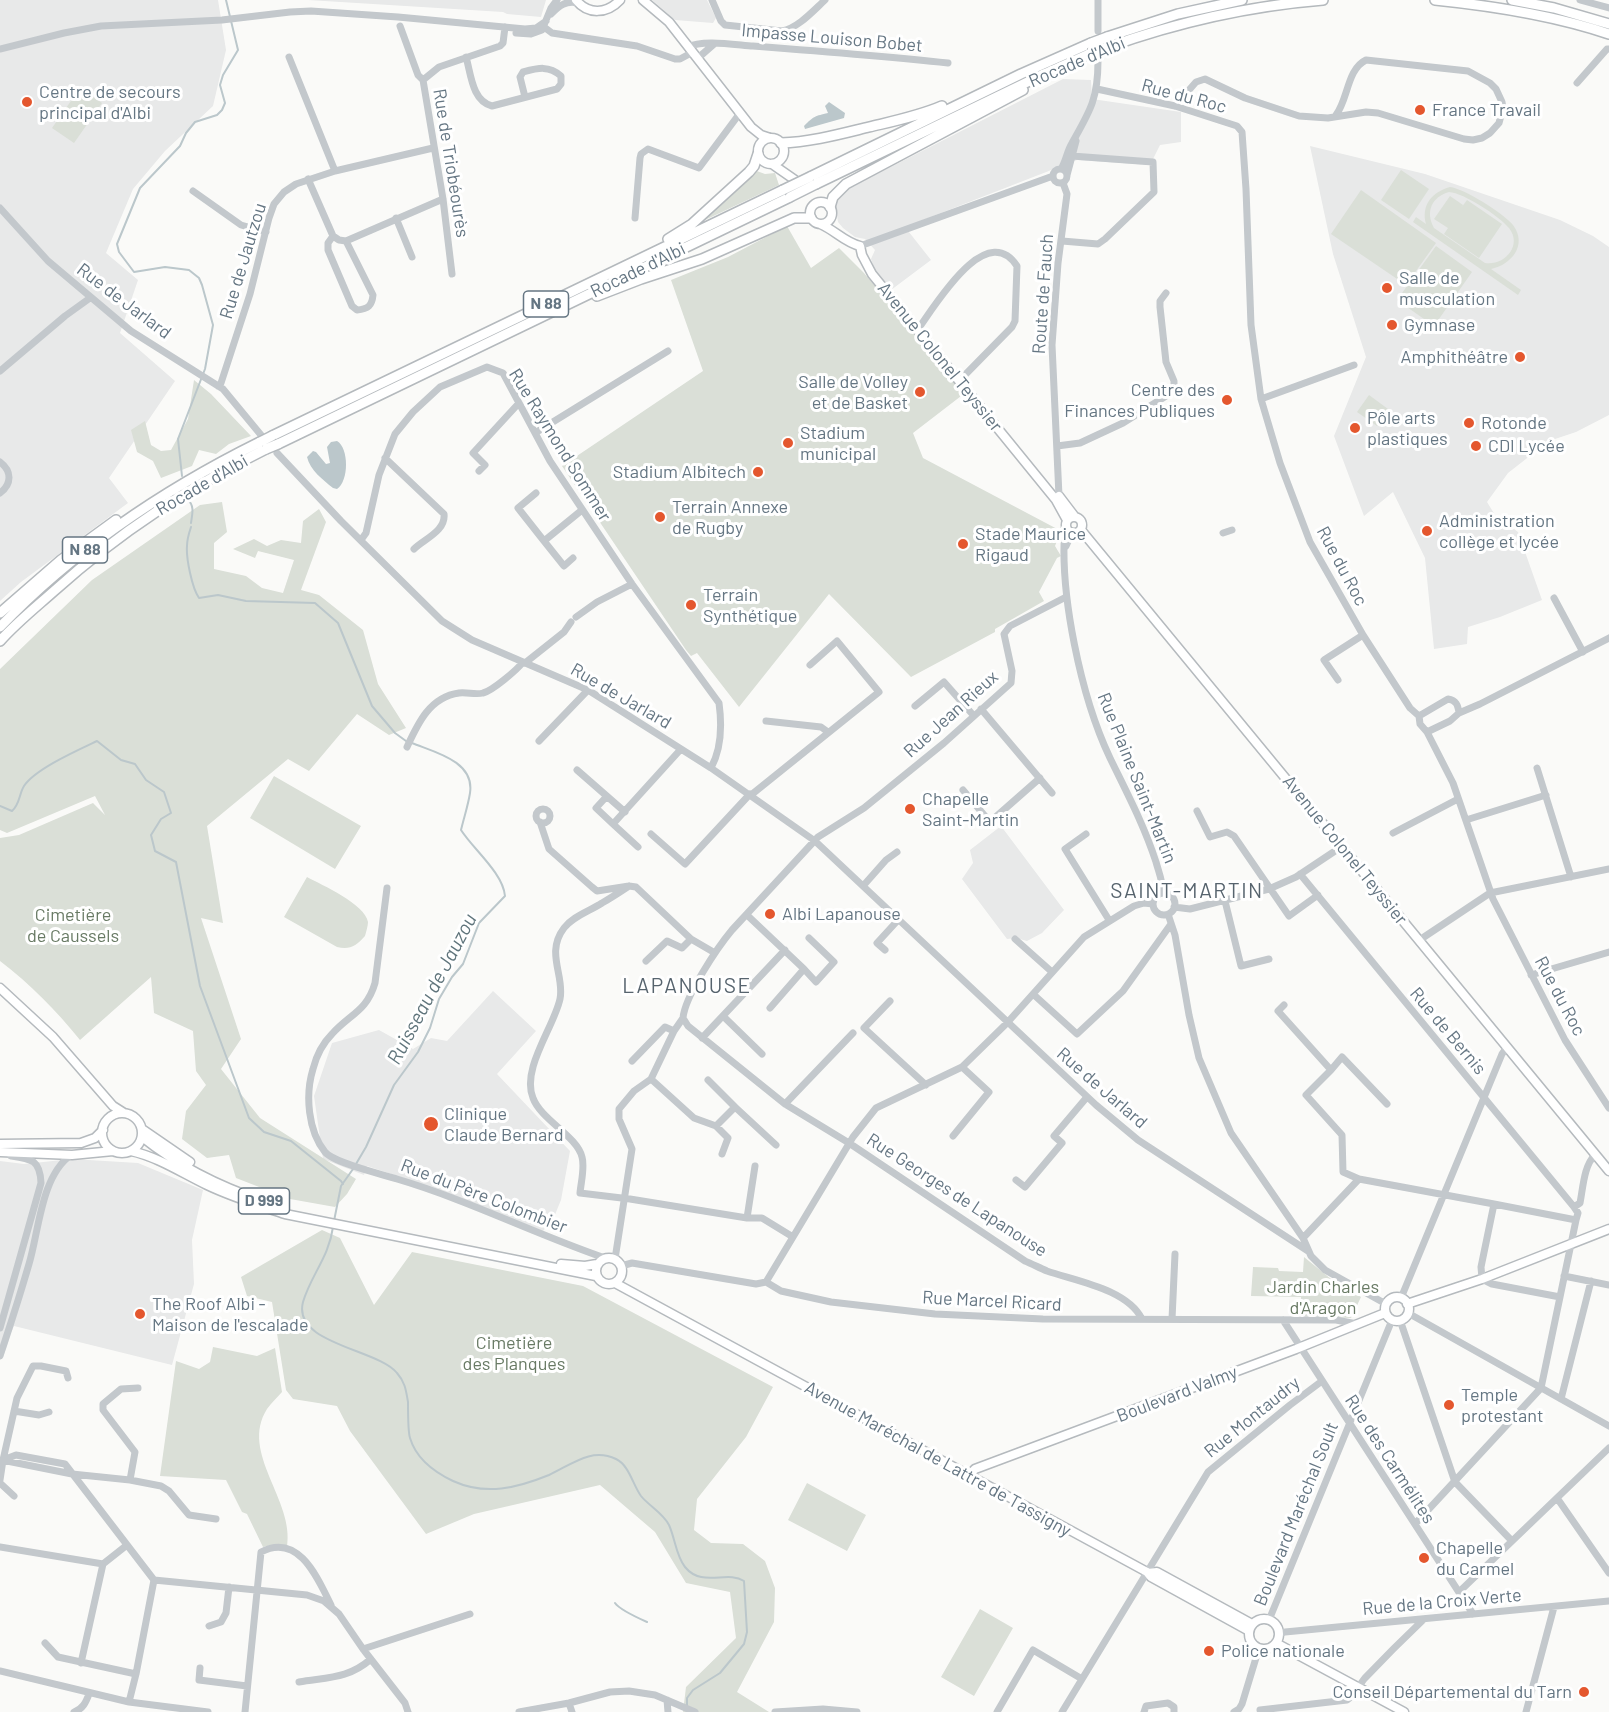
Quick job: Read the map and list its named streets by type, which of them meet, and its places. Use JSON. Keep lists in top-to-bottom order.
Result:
{
  "streets": {
    "highway": ["Rocade d'Albi", "N 88"],
    "main road": [
      "Avenue Colonel Teyssier",
      "D 999",
      "Boulevard Valmy",
      "Avenue Maréchal de Lattre de Tassigny"
    ],
    "street": [
      "Impasse Louison Bobet",
      "Rue du Roc",
      "Rue de Triobéourès",
      "Rue de Jautzou",
      "Route de Fauch",
      "Rue de Jarlard",
      "Rue Raymond Sommer",
      "Rue Jean Rieux",
      "Rue Plaine Saint-Martin",
      "Rue de Bernis",
      "Rue Georges de Lapanouse",
      "Rue du Père Colombier",
      "Rue Marcel Ricard",
      "Rue Montaudry",
      "Rue des Carmélites",
      "Boulevard Maréchal Soult",
      "Rue de la Croix Verte"
    ]
  },
  "crossings": [
    ["Rocade d'Albi", "Rue de Jarlard"],
    ["Rue de Triobéourès", "Rue de Jautzou"],
    ["Rue de Jautzou", "Rue de Jarlard"],
    ["Route de Fauch", "Avenue Colonel Teyssier"],
    ["Rue de Jarlard", "Rue Raymond Sommer"],
    ["Rue de Jarlard", "Rue Jean Rieux"],
    ["Avenue Colonel Teyssier", "Rue Plaine Saint-Martin"],
    ["Rue Jean Rieux", "Rue Plaine Saint-Martin"],
    ["Rue Jean Rieux", "Rue Georges de Lapanouse"],
    ["Rue Georges de Lapanouse", "Rue Marcel Ricard"],
    ["Rue Marcel Ricard", "Boulevard Valmy"],
    ["Rue Marcel Ricard", "Avenue Maréchal de Lattre de Tassigny"],
    ["Rue Marcel Ricard", "Rue des Carmélites"],
    ["Boulevard Valmy", "Avenue Maréchal de Lattre de Tassigny"],
    ["Boulevard Valmy", "Rue des Carmélites"],
    ["Rue Montaudry", "Avenue Maréchal de Lattre de Tassigny"],
    ["Rue Montaudry", "Rue des Carmélites"],
    ["Avenue Maréchal de Lattre de Tassigny", "Boulevard Maréchal Soult"],
    ["Avenue Maréchal de Lattre de Tassigny", "Rue de la Croix Verte"],
    ["Rue des Carmélites", "Boulevard Maréchal Soult"],
    ["Rue des Carmélites", "Rue de la Croix Verte"],
    ["Boulevard Maréchal Soult", "Rue de la Croix Verte"]
  ],
  "districts": ["SAINT-MARTIN", "LAPANOUSE"],
  "water": ["Ruisseau de Jauzou"],
  "parks": ["Cimetière de Caussels", "Jardin Charles d'Aragon", "Cimetière des Planques"],
  "places": [
    "Centre de secours principal d'Albi",
    "France Travail",
    "Salle de musculation",
    "Gymnase",
    "Amphithéâtre",
    "Salle de Volley et de Basket",
    "Centre des Finances Publiques",
    "Rotonde",
    "Pôle arts plastiques",
    "Stadium municipal",
    "CDI Lycée",
    "Stadium Albitech",
    "Terrain Annexe de Rugby",
    "Administration collège et lycée",
    "Stade Maurice Rigaud",
    "Terrain Synthétique",
    "Chapelle Saint-Martin",
    "Albi Lapanouse",
    "Clinique Claude Bernard",
    "The Roof Albi - Maison de l'escalade",
    "Temple protestant",
    "Chapelle du Carmel",
    "Police nationale",
    "Conseil Départemental du Tarn"
  ]
}
